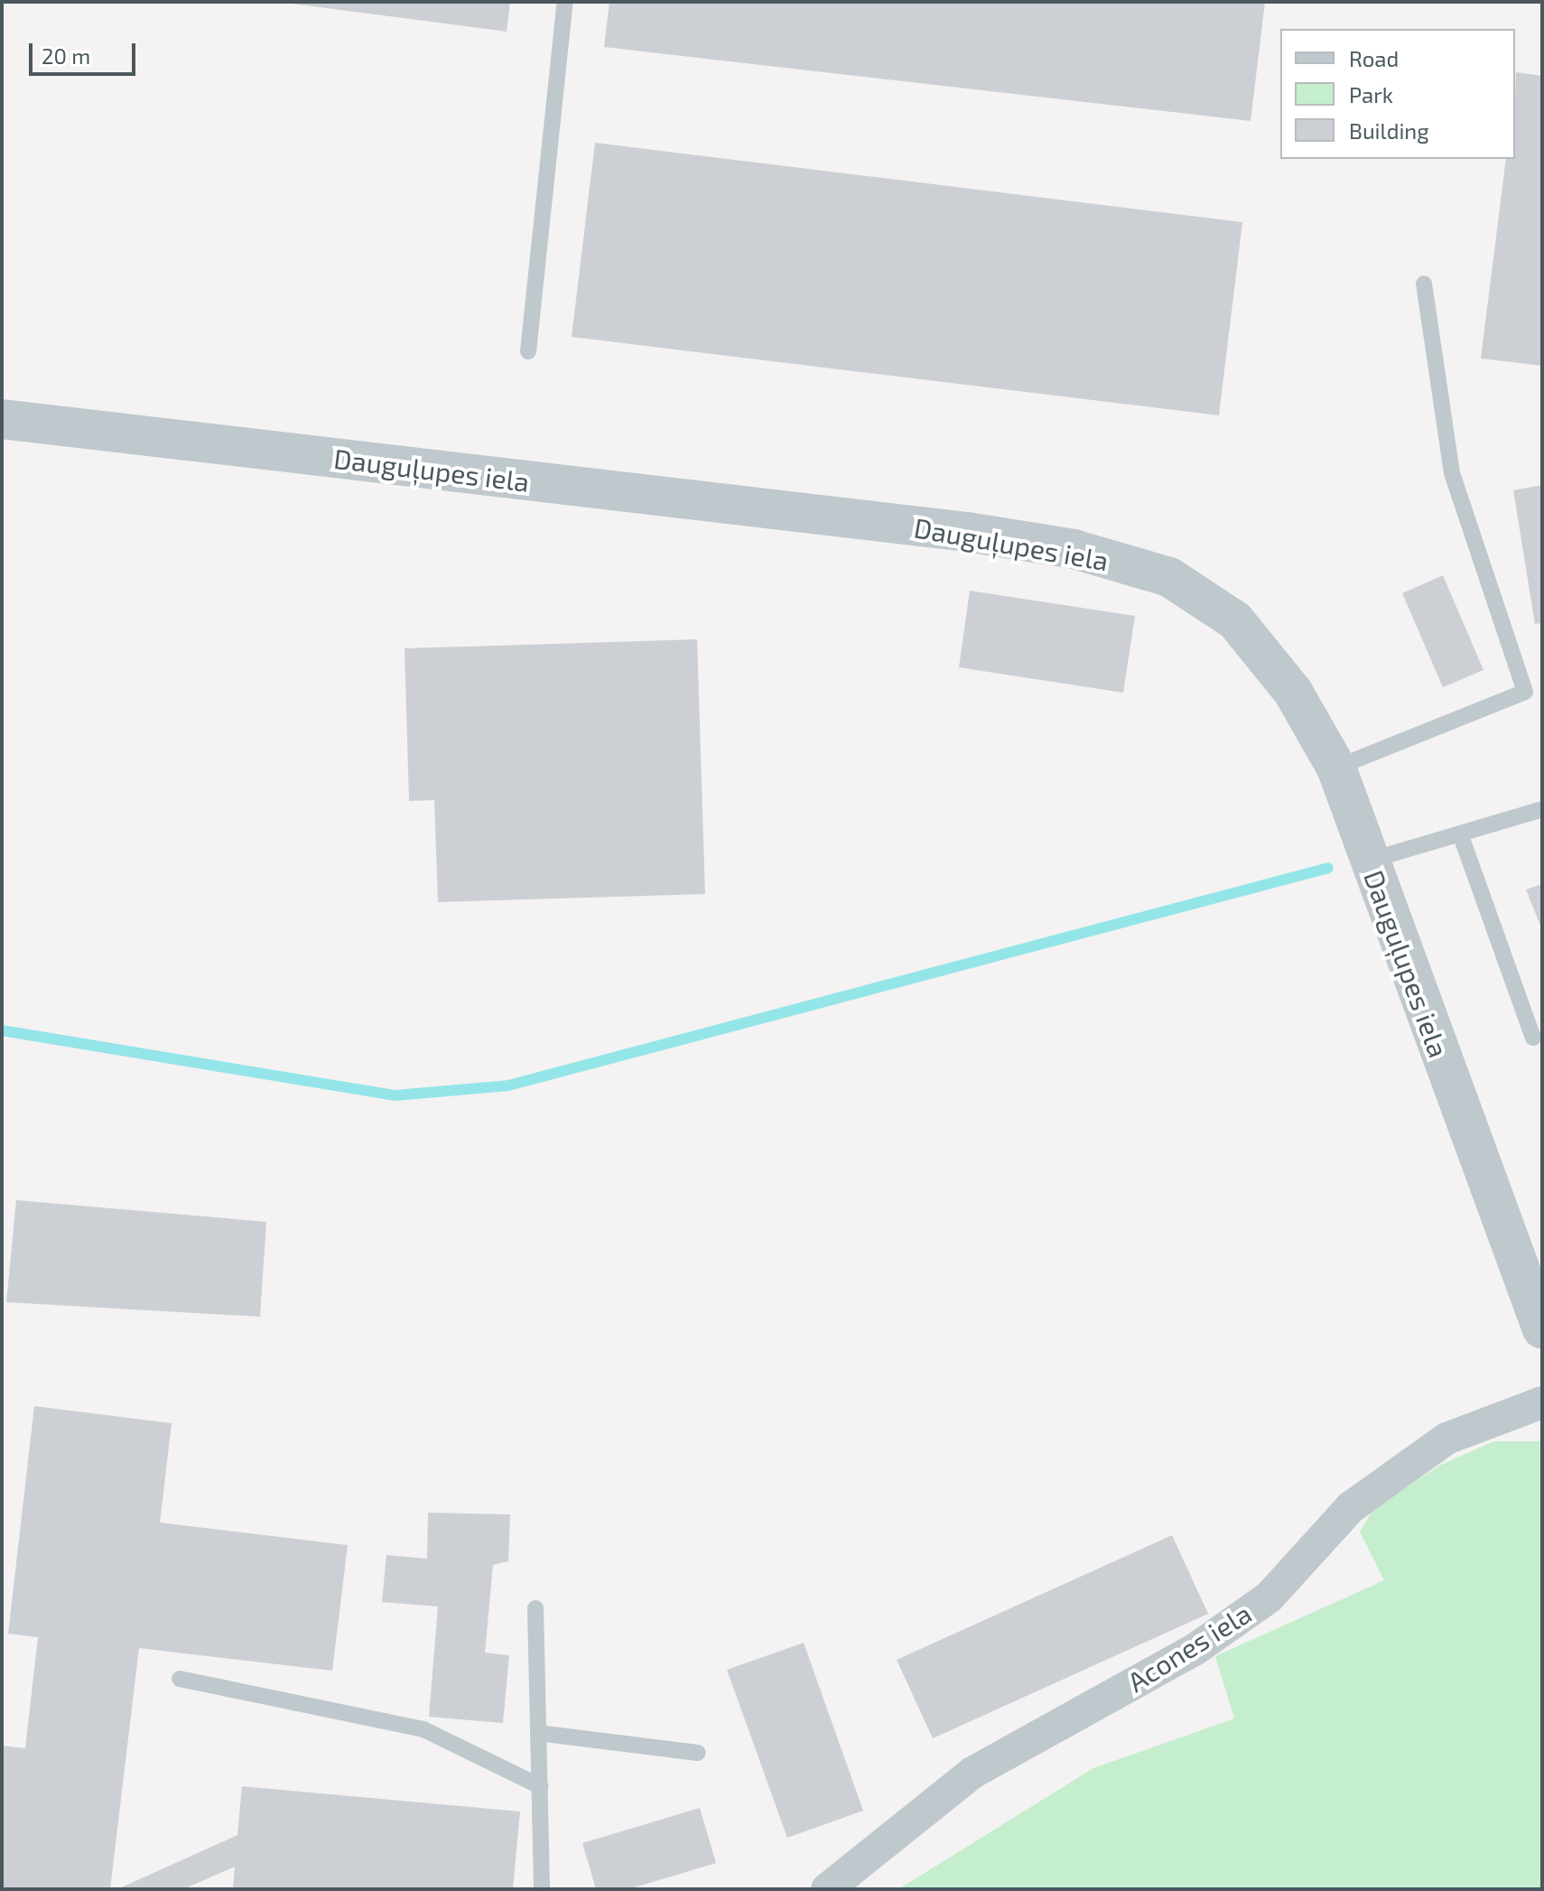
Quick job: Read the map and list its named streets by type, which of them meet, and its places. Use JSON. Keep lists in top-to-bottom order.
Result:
{
  "streets": {
    "street": ["Dauguļupes iela", "Acones iela"]
  },
  "legend": ["Road", "Park", "Building"],
  "scale_bar": "20 m"
}
